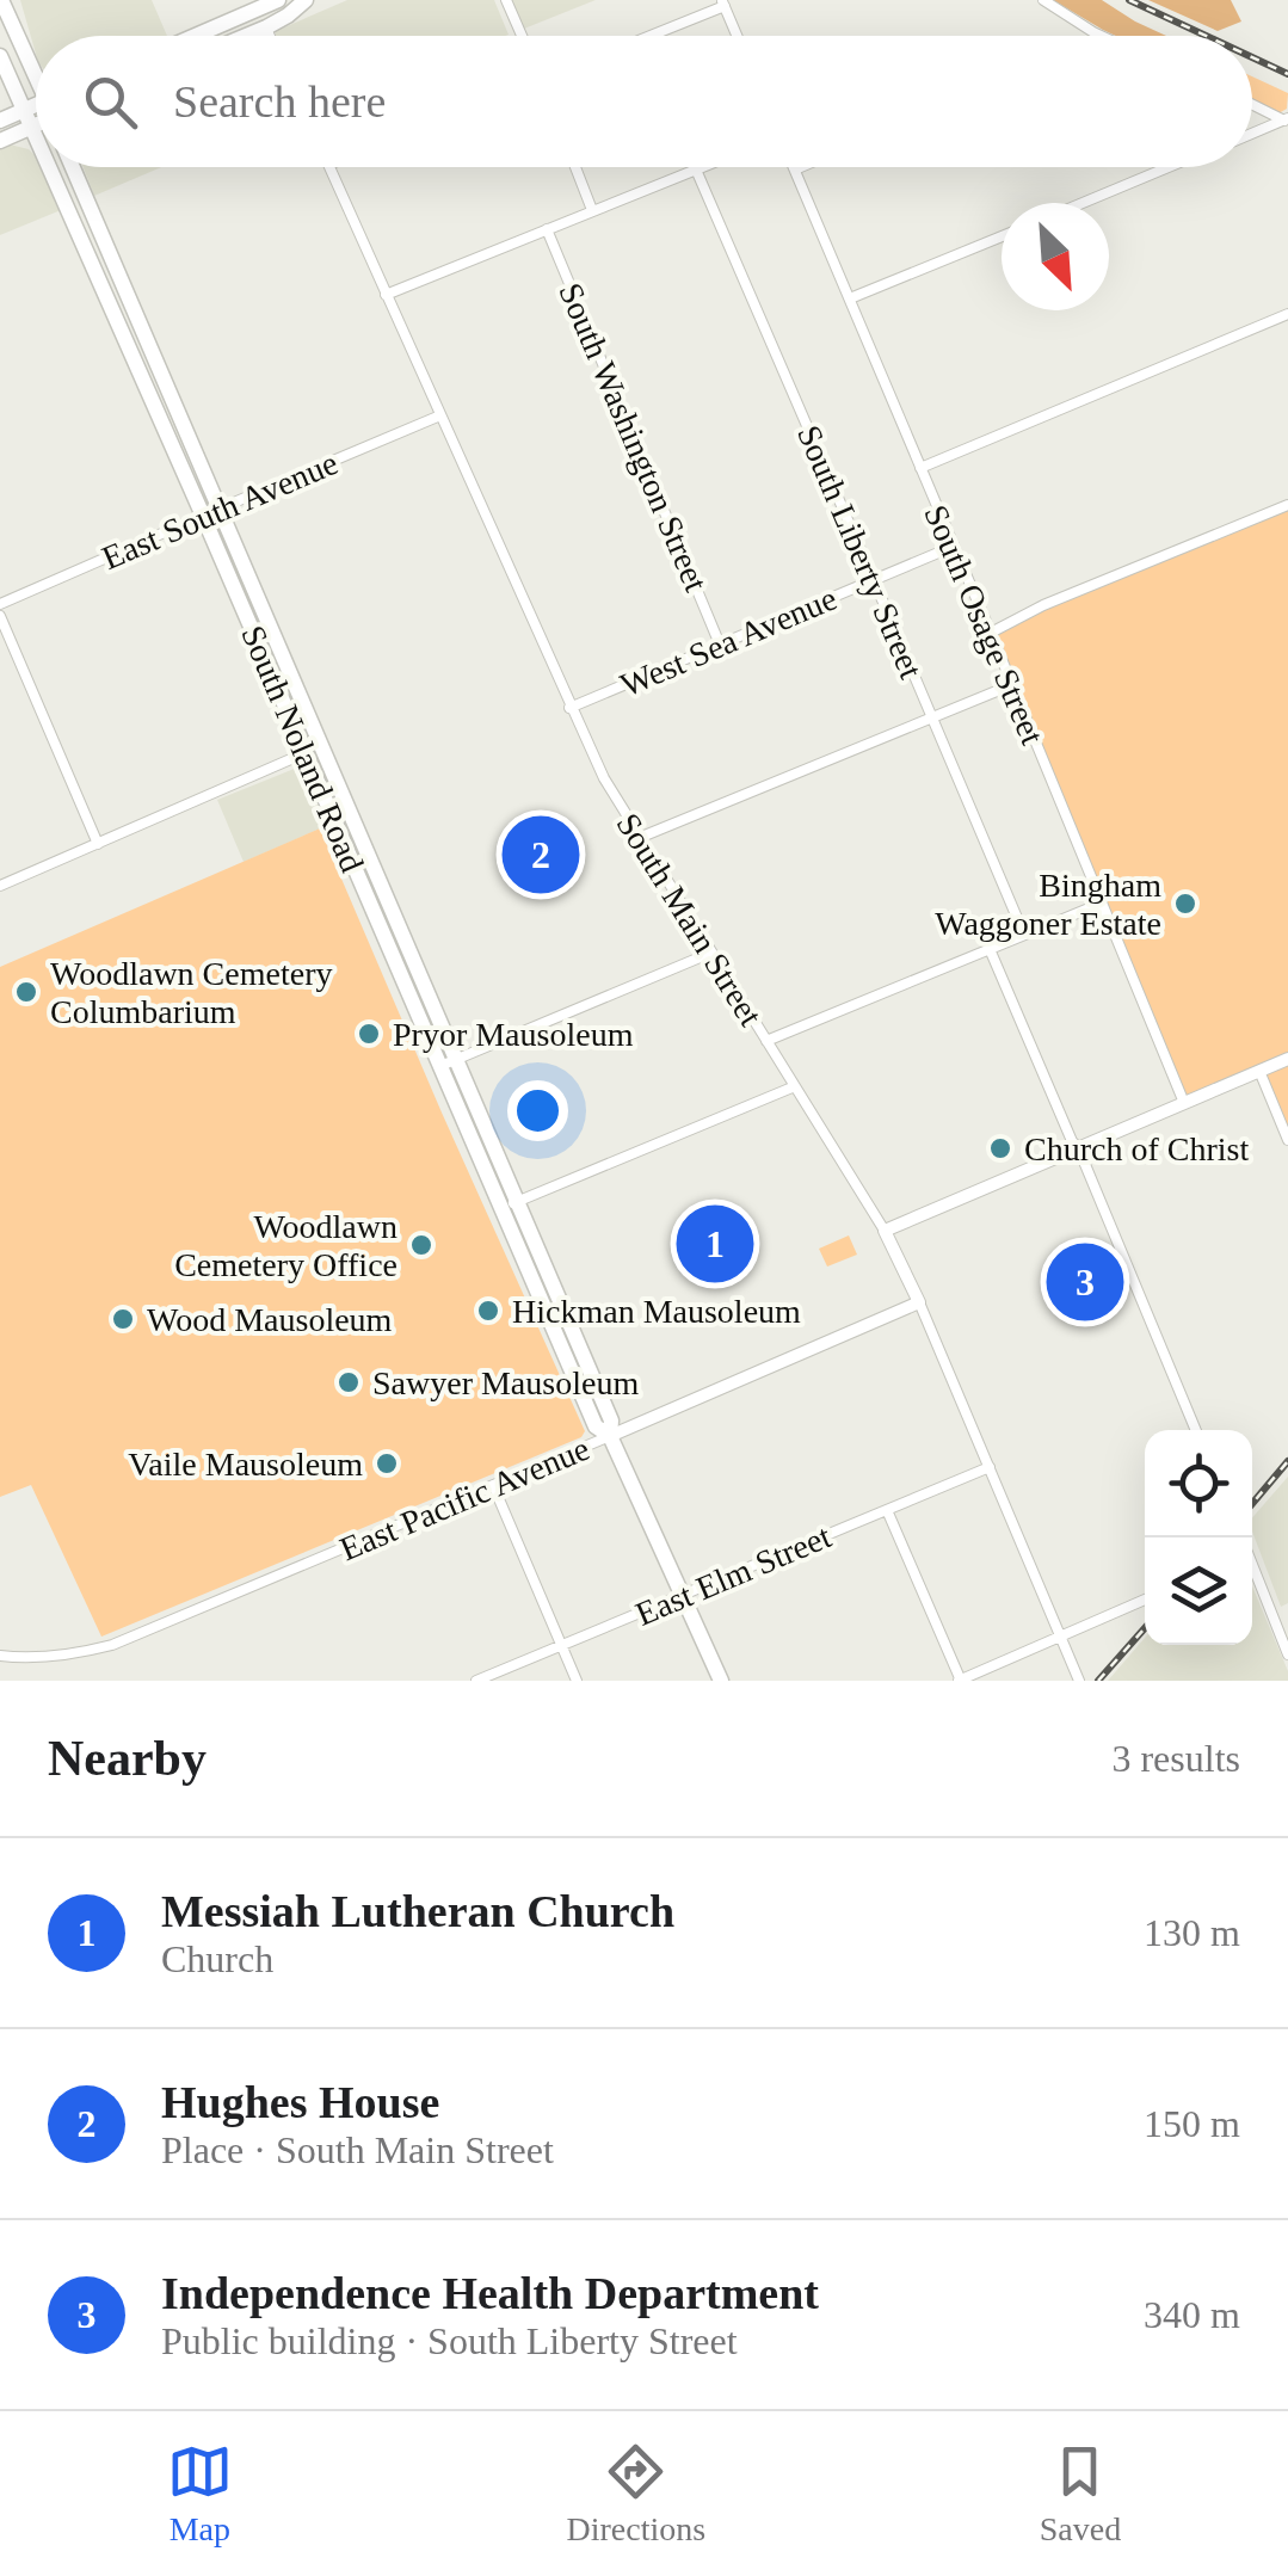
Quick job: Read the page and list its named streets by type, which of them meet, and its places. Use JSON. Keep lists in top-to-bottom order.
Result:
{
  "streets": {
    "main road": ["South Noland Road"],
    "street": [
      "South Washington Street",
      "East South Avenue",
      "South Liberty Street",
      "South Osage Street",
      "West Sea Avenue",
      "South Main Street",
      "East Pacific Avenue",
      "East Elm Street"
    ]
  },
  "crossings": [
    ["South Washington Street", "West Sea Avenue"],
    ["East South Avenue", "South Noland Road"],
    ["East South Avenue", "South Main Street"],
    ["South Liberty Street", "West Sea Avenue"],
    ["South Osage Street", "West Sea Avenue"],
    ["West Sea Avenue", "South Main Street"],
    ["South Noland Road", "East Pacific Avenue"],
    ["South Noland Road", "East Elm Street"],
    ["South Main Street", "East Pacific Avenue"],
    ["South Main Street", "East Elm Street"]
  ],
  "places": [
    "Bingham Waggoner Estate",
    "Woodlawn Cemetery Columbarium",
    "Pryor Mausoleum",
    "Church of Christ",
    "Woodlawn Cemetery Office",
    "Hickman Mausoleum",
    "Wood Mausoleum",
    "Sawyer Mausoleum",
    "Vaile Mausoleum"
  ],
  "north": "bottom right",
  "page": {
    "search": "Search here",
    "pins": ["2", "1", "3"],
    "heading": ["Nearby", "3 results"],
    "list": [
      {
        "mark": "1",
        "name": "Messiah Lutheran Church",
        "note": "Church",
        "value": "130 m"
      },
      {
        "mark": "2",
        "name": "Hughes House",
        "note": "Place · South Main Street",
        "value": "150 m"
      },
      {
        "mark": "3",
        "name": "Independence Health Department",
        "note": "Public building · South Liberty Street",
        "value": "340 m"
      }
    ],
    "nav": ["Map", "Directions", "Saved"]
  }
}
